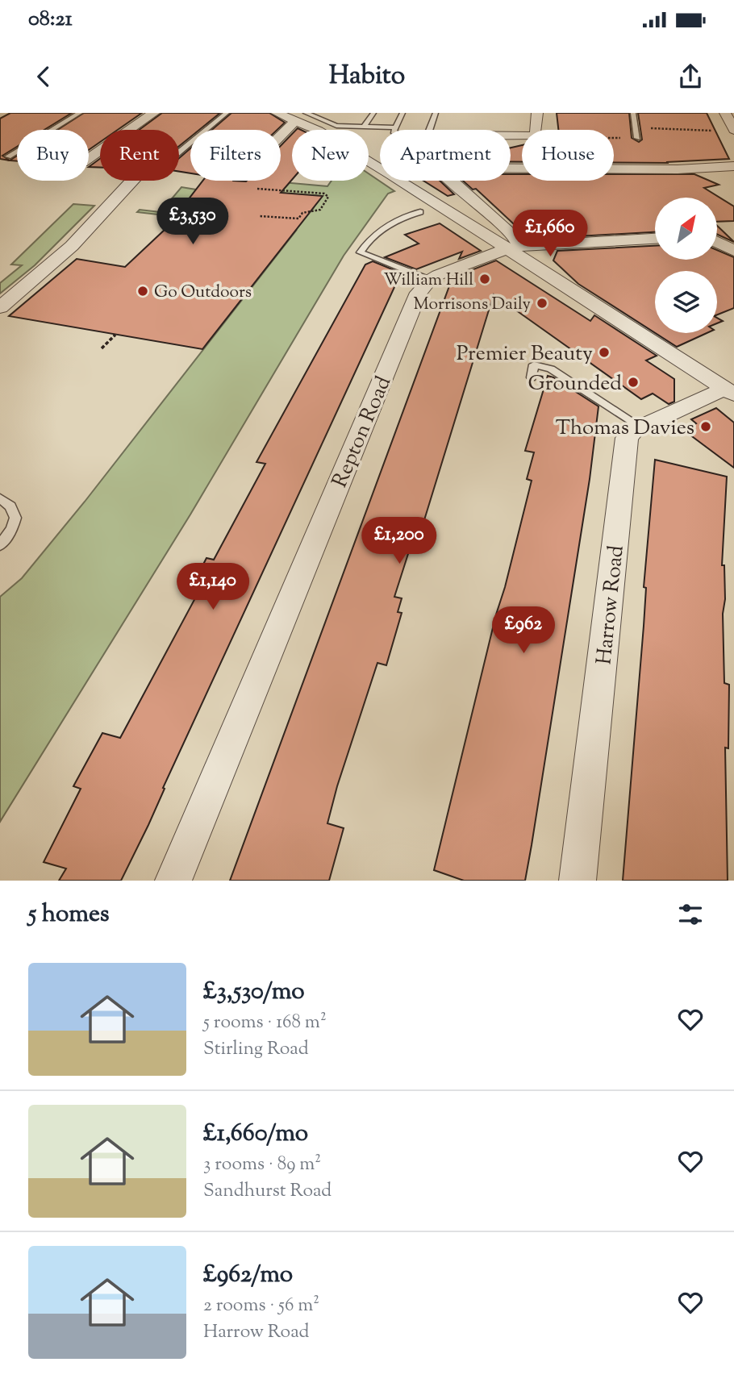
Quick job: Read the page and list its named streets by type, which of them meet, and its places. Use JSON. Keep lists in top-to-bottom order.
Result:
{
  "streets": {
    "street": ["Repton Road", "Harrow Road"]
  },
  "places": [
    "William Hill",
    "Go Outdoors",
    "Morrisons Daily",
    "Premier Beauty",
    "Grounded",
    "Thomas Davies"
  ],
  "north": "top right",
  "page": {
    "status": "08:21",
    "header": "Habito",
    "chip": [
      "Buy",
      "Rent",
      "Filters",
      "New",
      "Apartment",
      "House"
    ],
    "price": [
      "£3,530",
      "£1,660",
      "£1,200",
      "£1,140",
      "£962"
    ],
    "heading": "5 homes",
    "list": [
      {
        "name": "£3,530/mo",
        "note": "5 rooms · 168 m² · Stirling Road"
      },
      {
        "name": "£1,660/mo",
        "note": "3 rooms · 89 m² · Sandhurst Road"
      },
      {
        "name": "£962/mo",
        "note": "2 rooms · 56 m² · Harrow Road"
      }
    ]
  }
}
